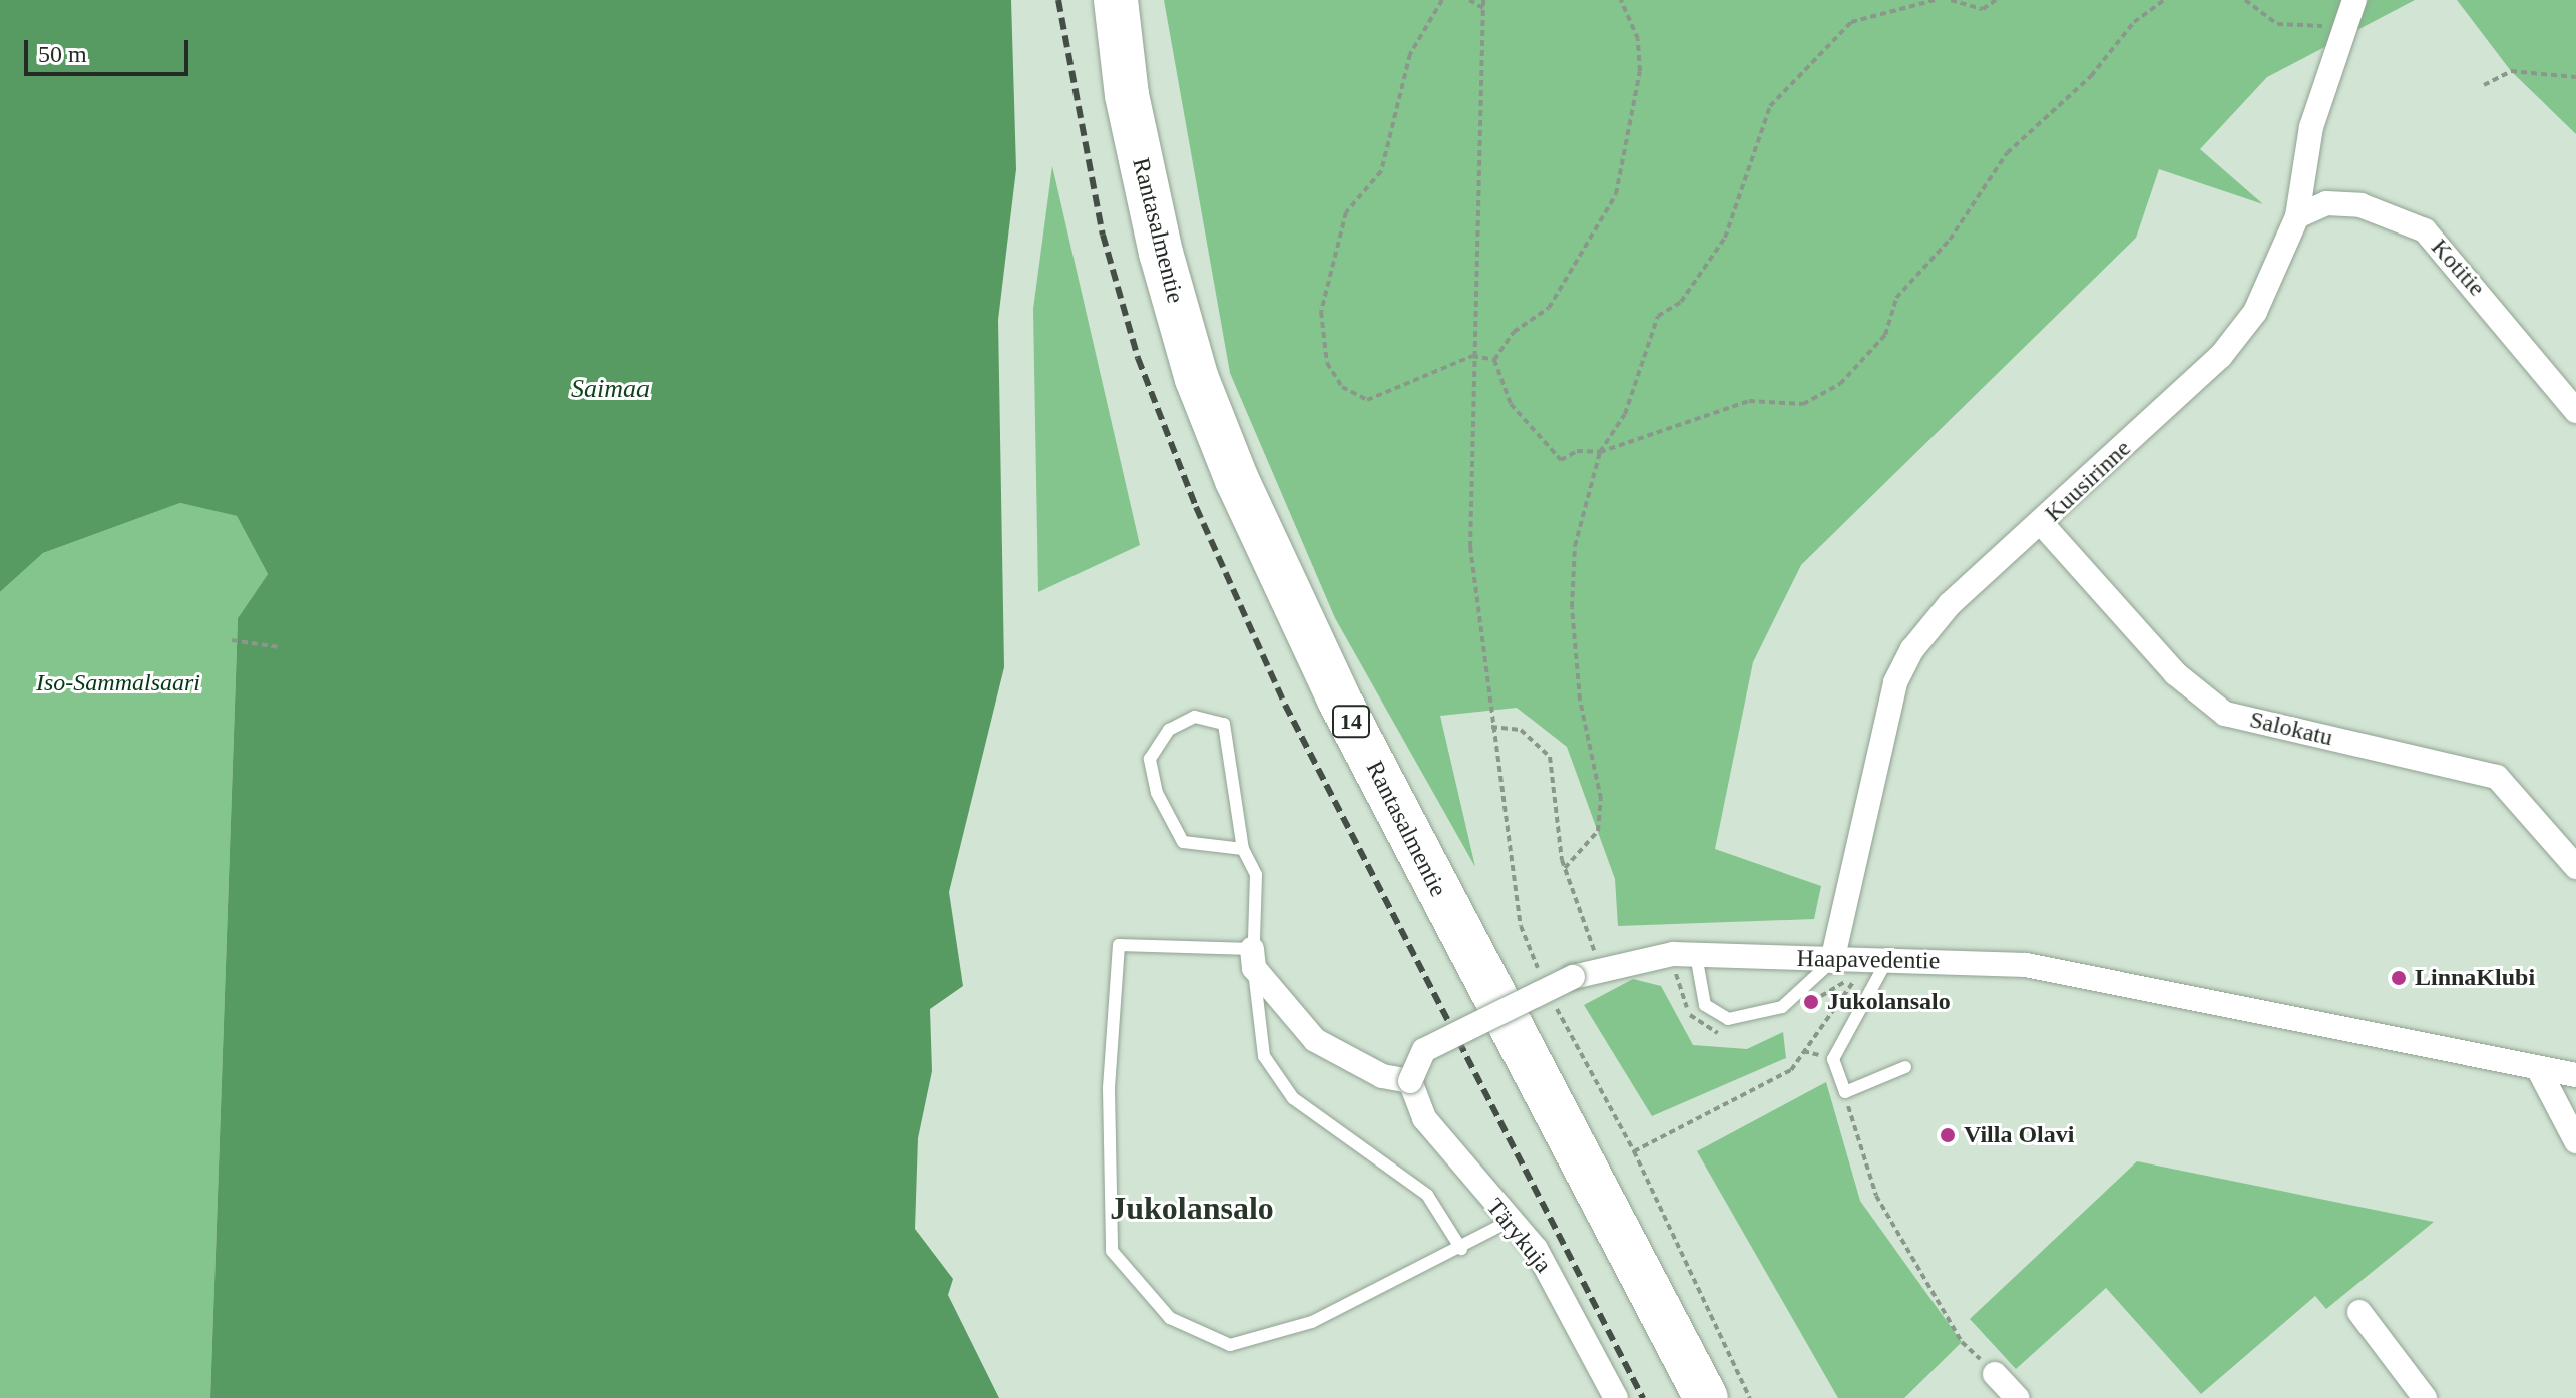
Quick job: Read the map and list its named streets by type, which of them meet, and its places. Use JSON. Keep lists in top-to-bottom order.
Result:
{
  "streets": {
    "highway": ["Rantasalmentie", "14"],
    "street": [
      "Kotitie",
      "Kuusirinne",
      "Salokatu",
      "Haapavedentie",
      "Tärykuja"
    ]
  },
  "crossings": [
    ["Kotitie", "Kuusirinne"],
    ["Kuusirinne", "Salokatu"],
    ["Kuusirinne", "Haapavedentie"],
    ["Haapavedentie", "Tärykuja"]
  ],
  "districts": ["Jukolansalo"],
  "water": ["Saimaa"],
  "parks": ["Iso-Sammalsaari"],
  "places": ["LinnaKlubi", "Jukolansalo", "Villa Olavi"],
  "scale_bar": "50 m"
}
